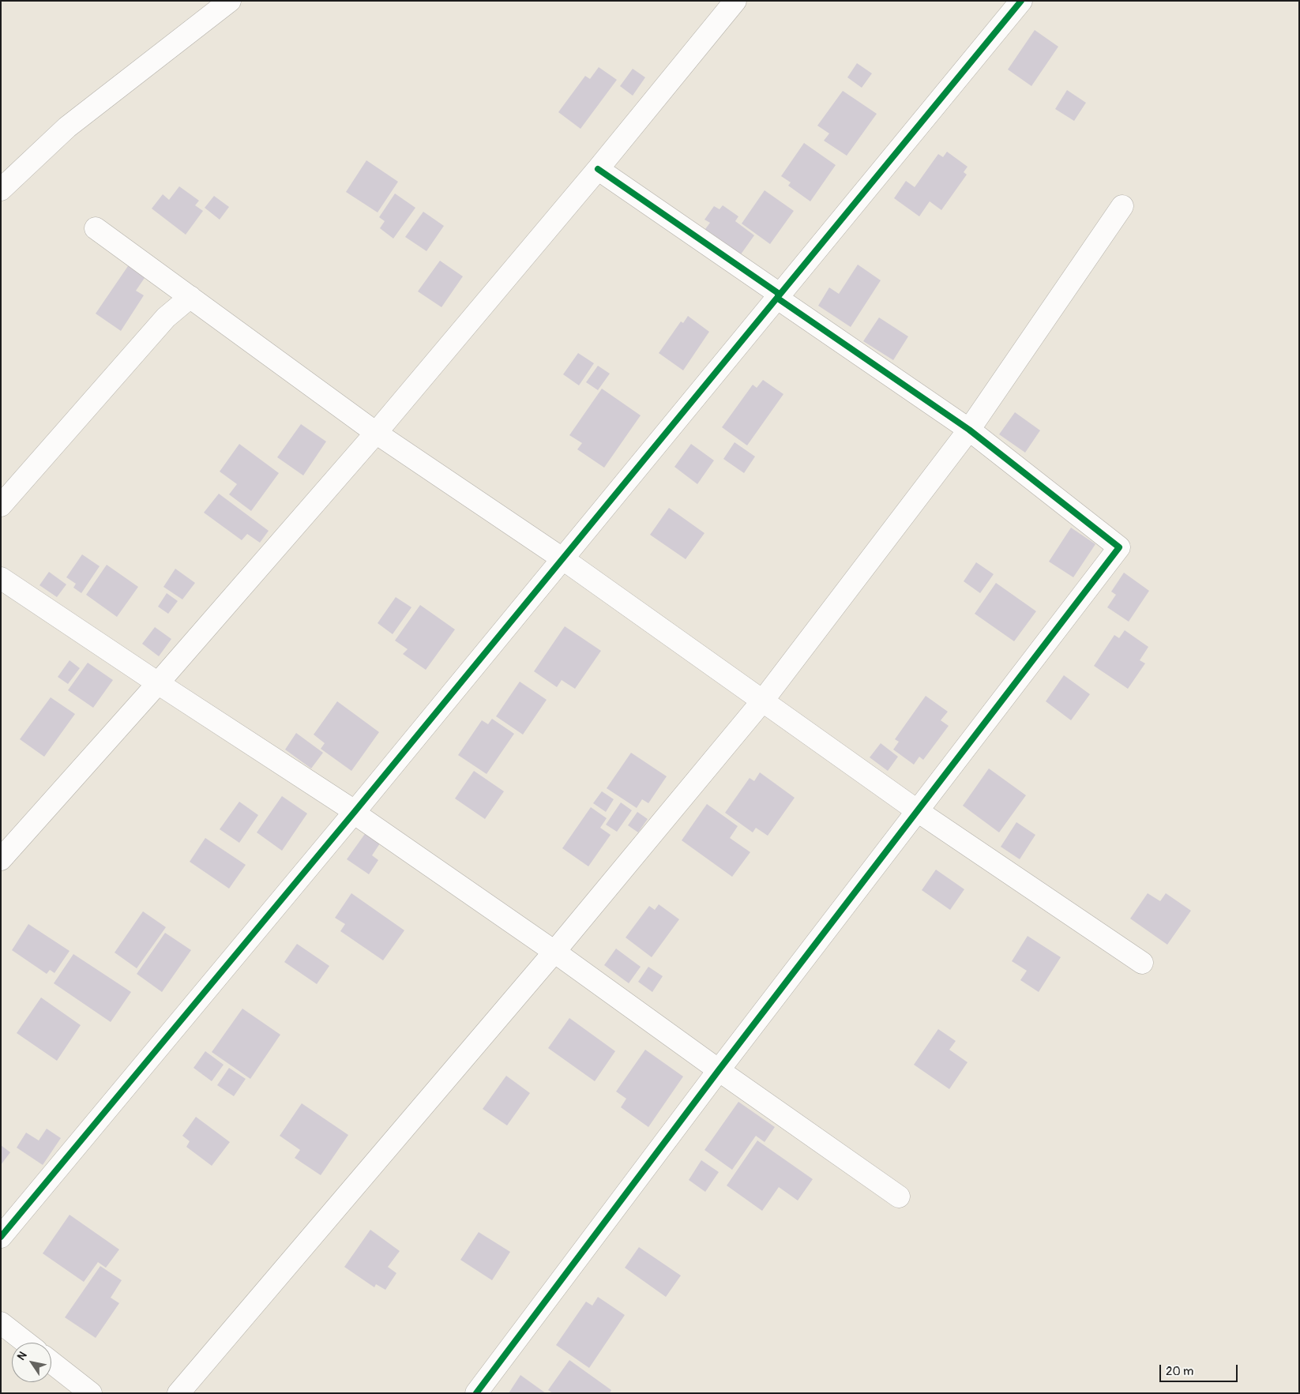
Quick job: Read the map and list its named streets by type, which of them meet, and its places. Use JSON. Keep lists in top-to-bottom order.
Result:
{
  "scale_bar": "20 m",
  "north": "top left"
}
